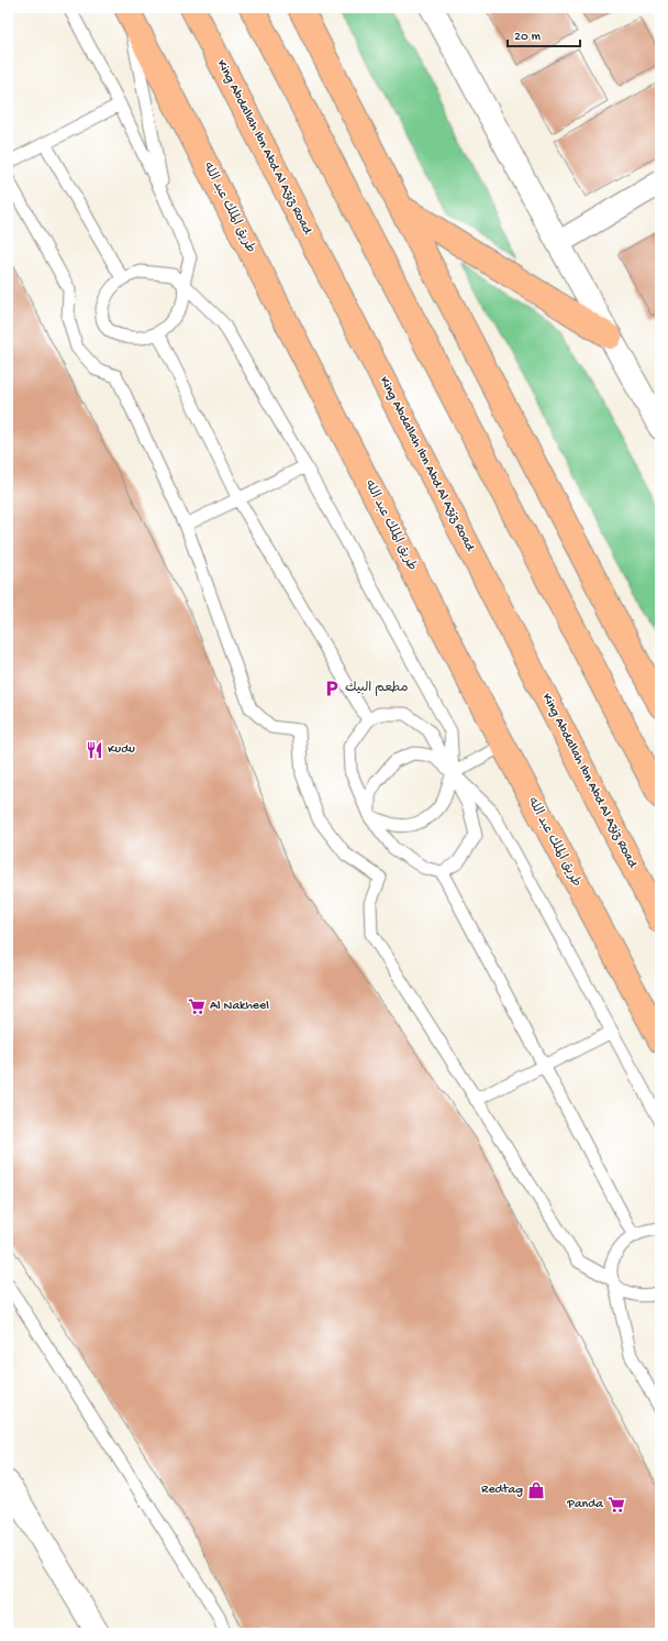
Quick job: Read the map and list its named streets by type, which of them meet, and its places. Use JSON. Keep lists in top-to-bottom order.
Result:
{
  "streets": {
    "main road": ["King Abdallah Ibn Abd Al Aziz Road", "طريق الملك عبد الله"]
  },
  "places": {
    "parking": ["مطعم البيك"],
    "restaurant": ["Kudu"],
    "supermarket": ["Al Nakheel", "Panda"],
    "shop": ["Redtag"]
  },
  "scale_bar": "20 m"
}
